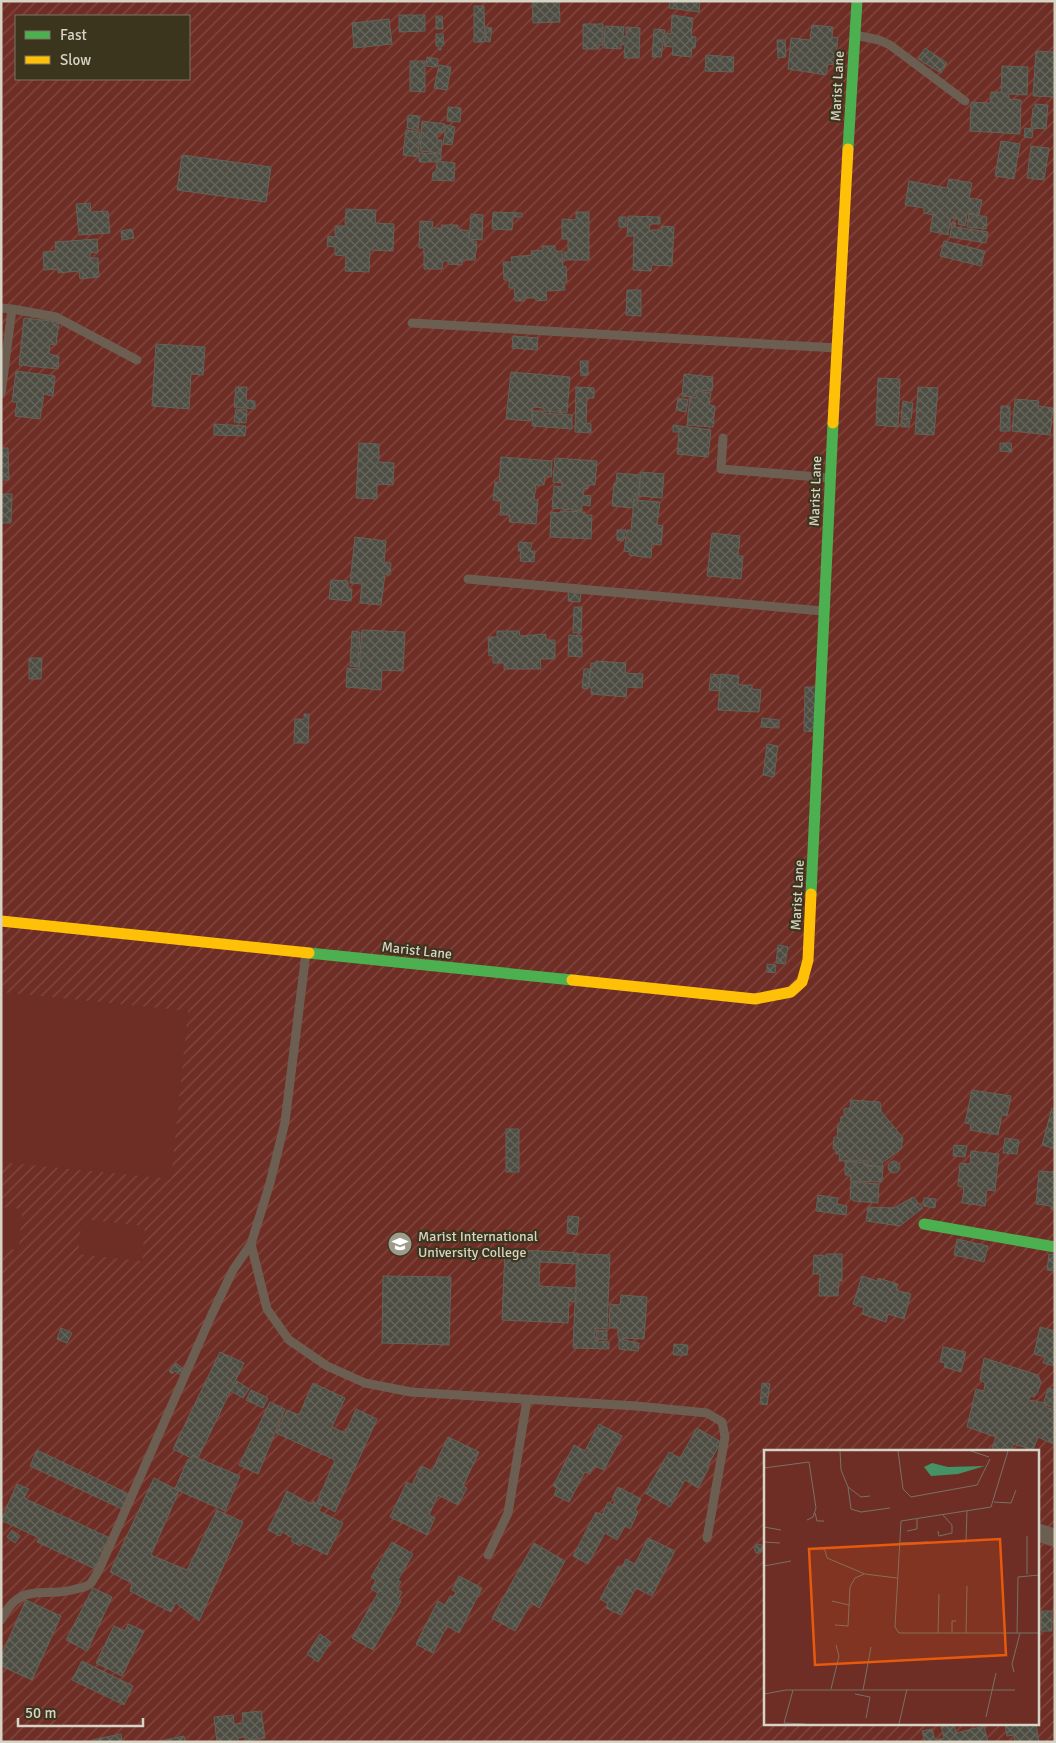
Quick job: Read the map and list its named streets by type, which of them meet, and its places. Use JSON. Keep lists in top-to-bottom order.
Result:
{
  "streets": {
    "street": ["Marist Lane"]
  },
  "places": {
    "school or university": ["Marist International University College"]
  },
  "legend": ["Fast", "Slow"],
  "scale_bar": "50 m"
}
